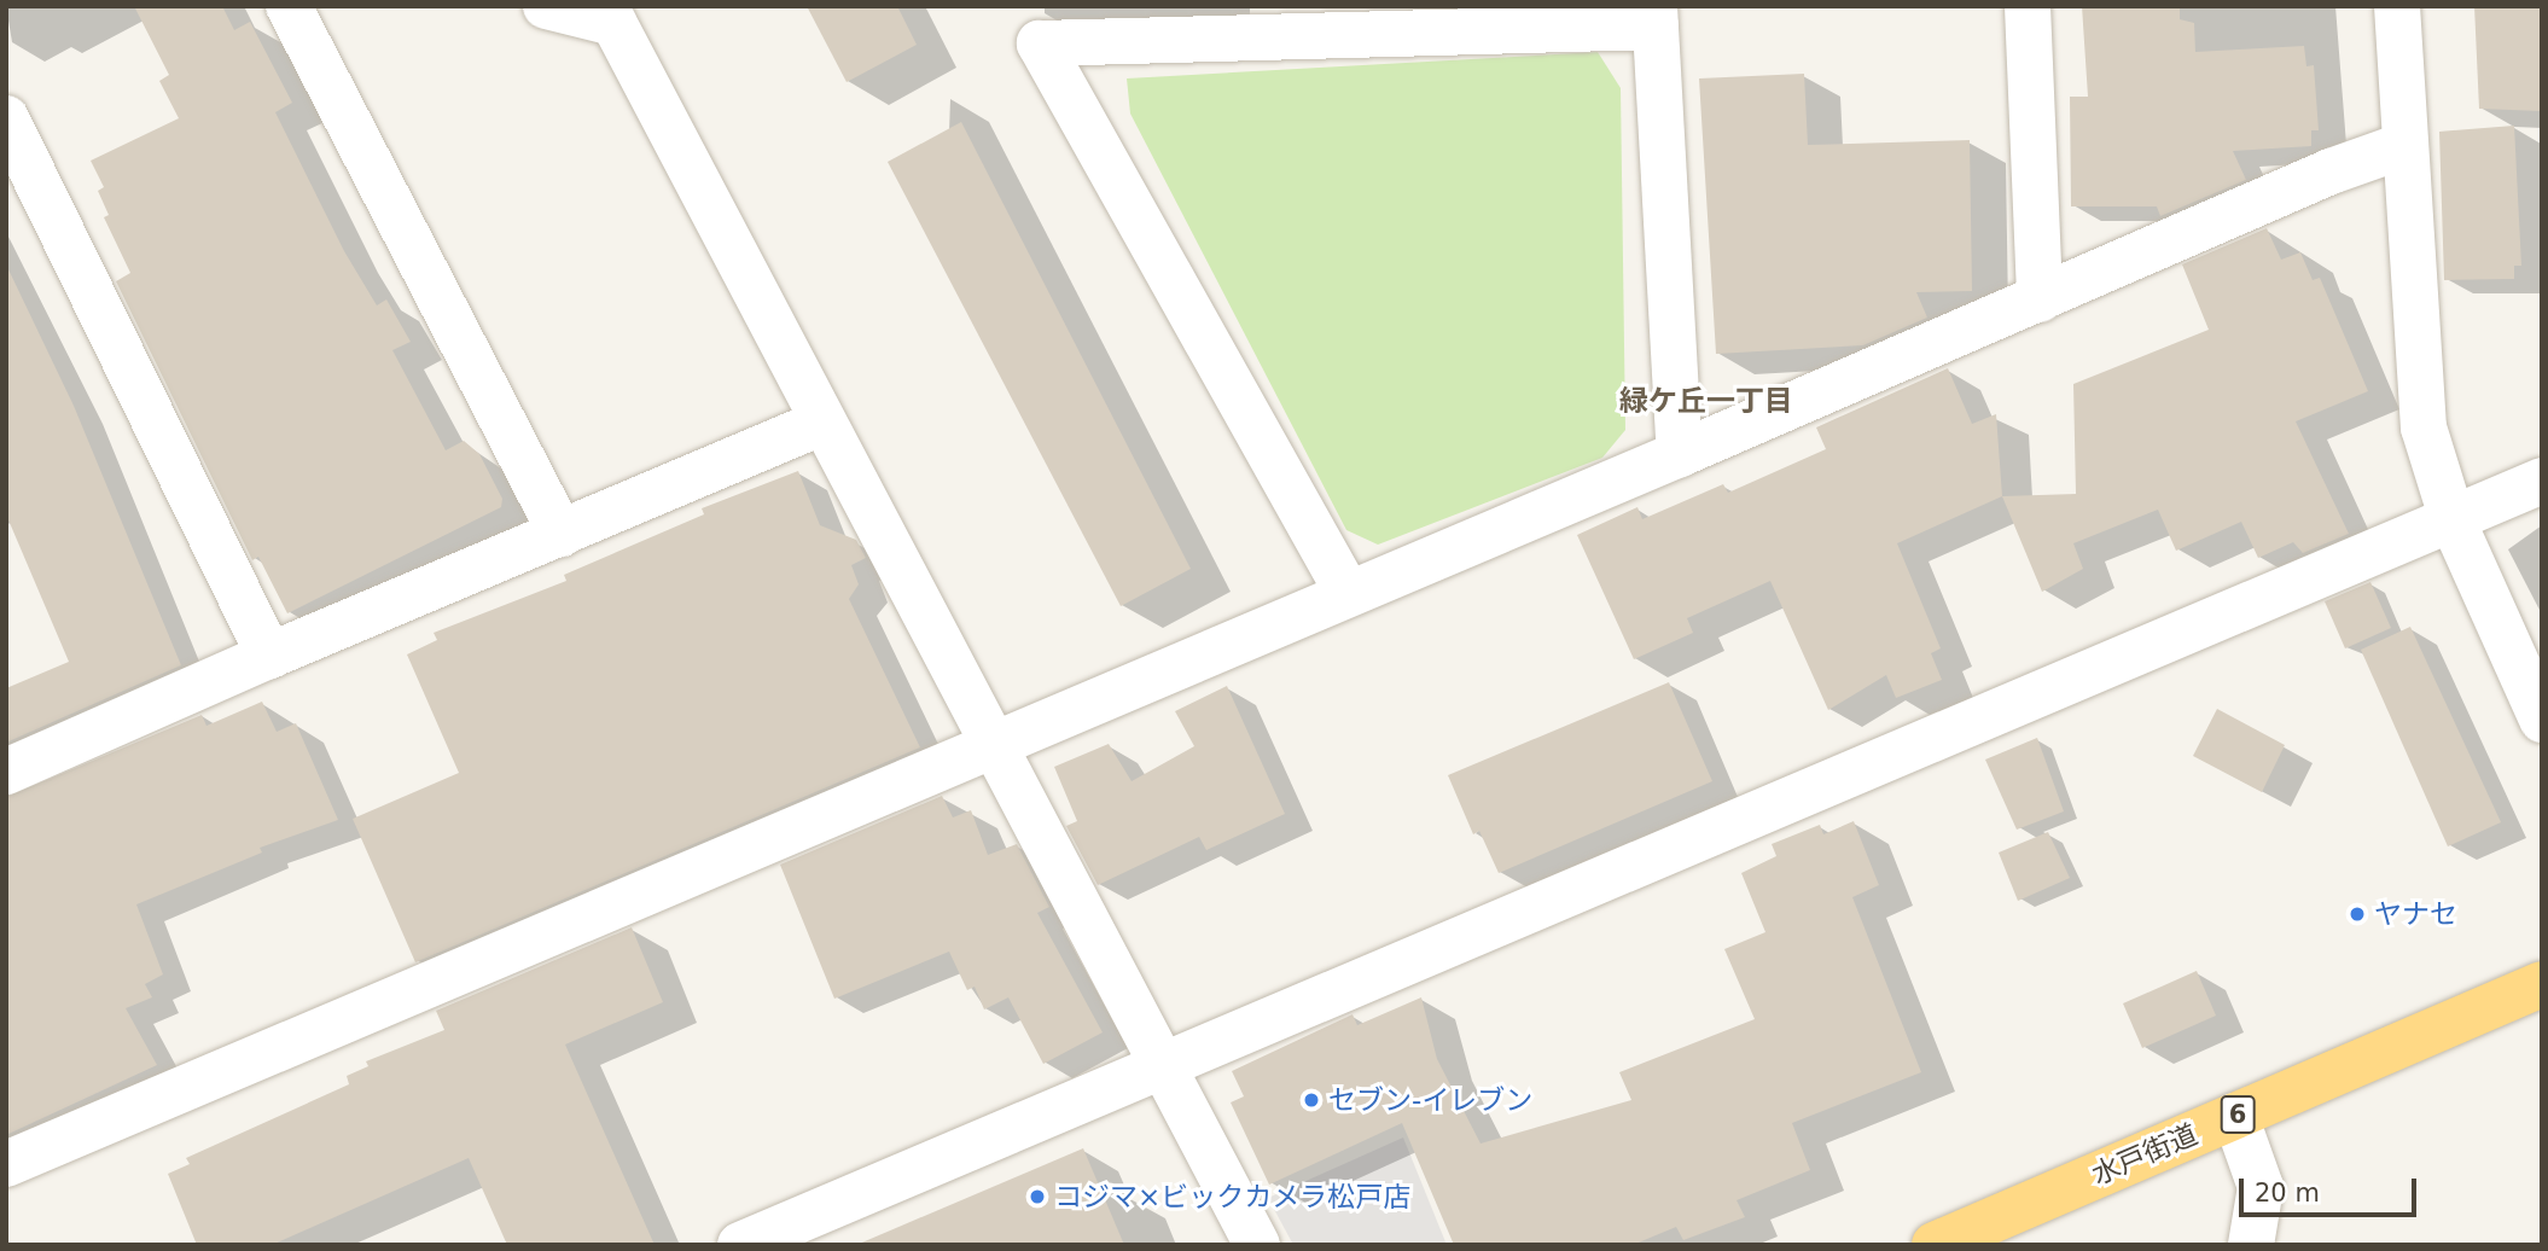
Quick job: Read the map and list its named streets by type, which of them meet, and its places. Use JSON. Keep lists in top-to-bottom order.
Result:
{
  "streets": {
    "highway": ["6", "水戸街道"]
  },
  "districts": ["緑ケ丘一丁目"],
  "places": ["ヤナセ", "セブン-イレブン", "コジマ×ビックカメラ松戸店"],
  "scale_bar": "20 m"
}
